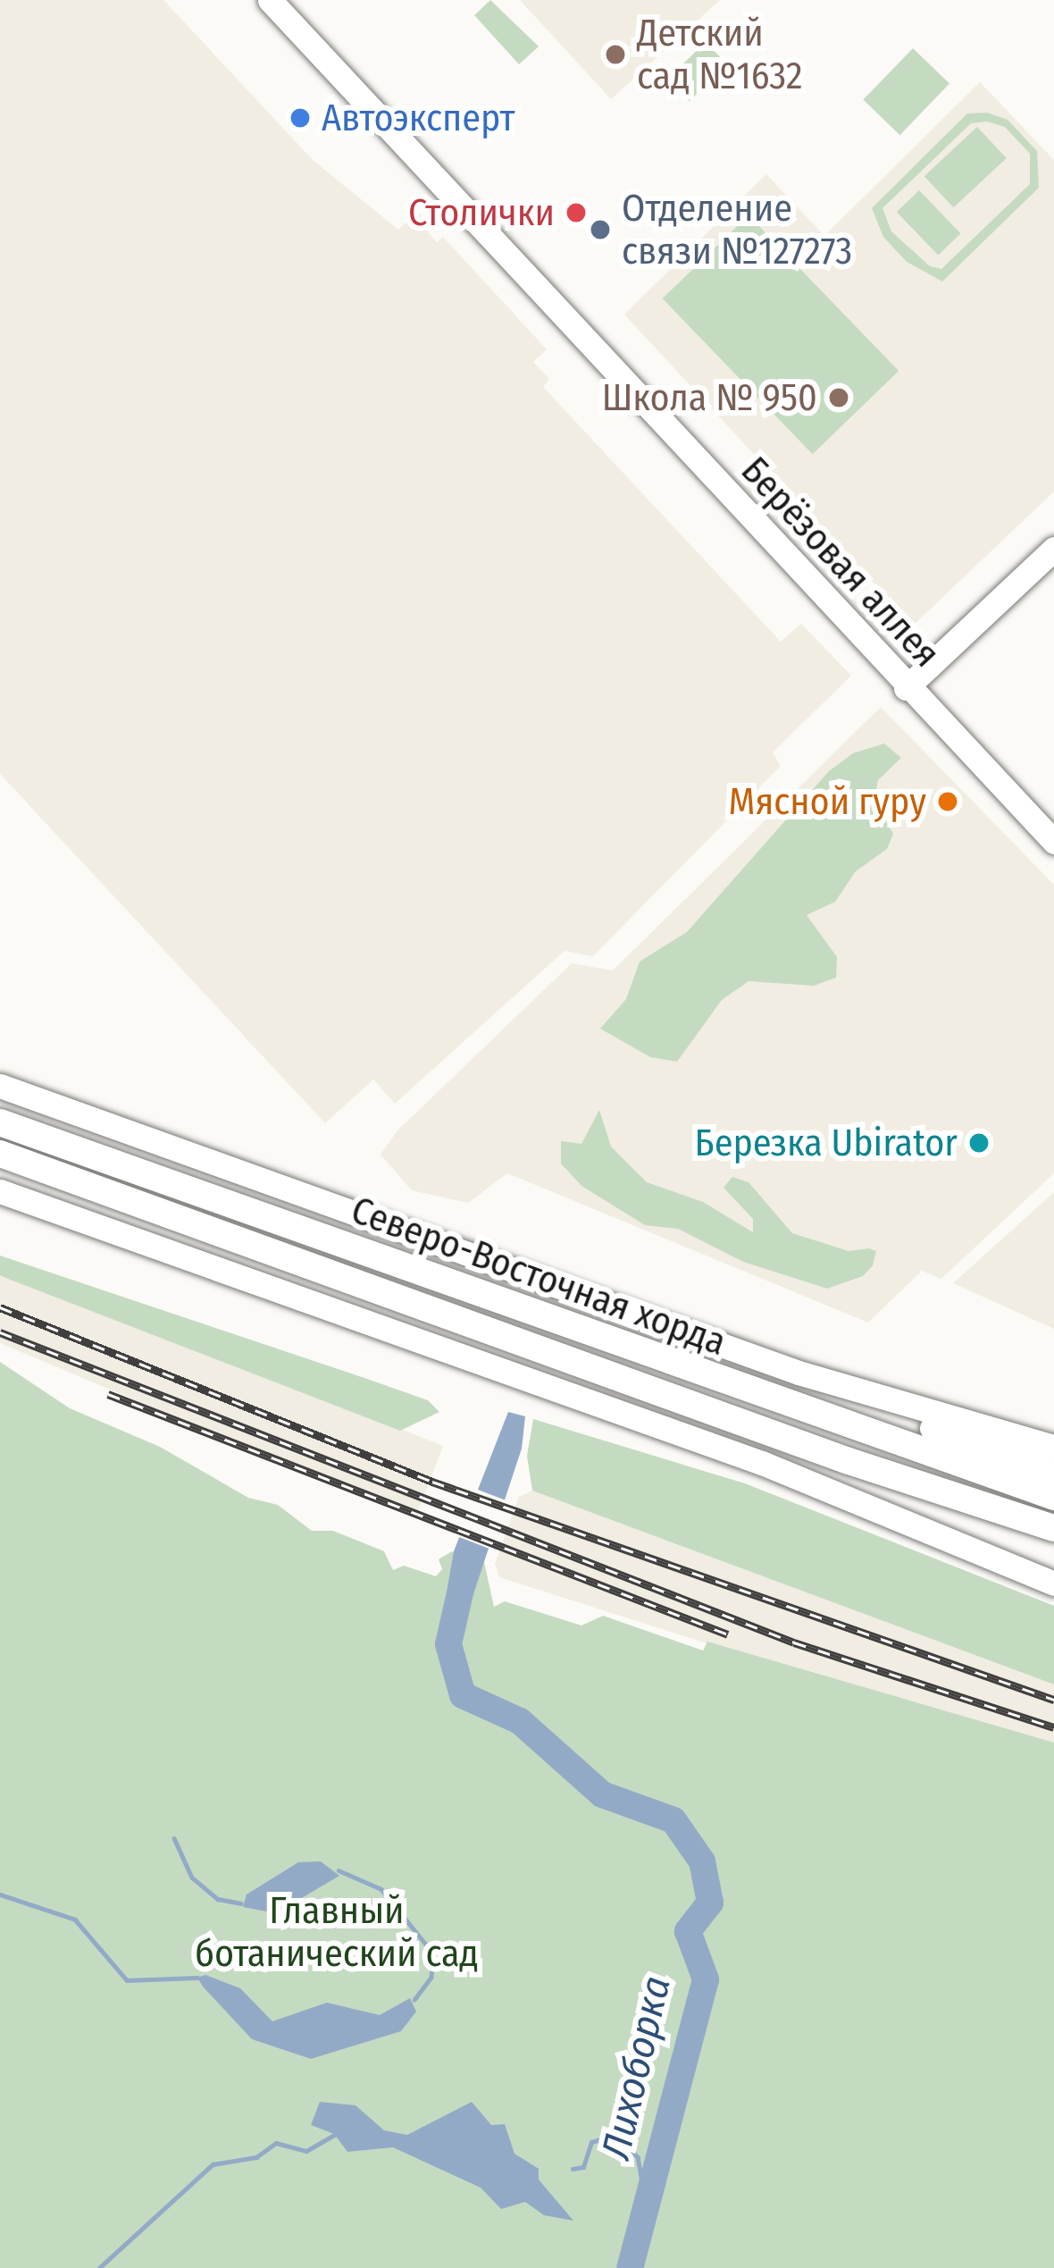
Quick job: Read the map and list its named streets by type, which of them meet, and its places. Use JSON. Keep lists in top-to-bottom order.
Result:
{
  "streets": {
    "main road": ["Берёзовая аллея", "Северо-Восточная хорда"]
  },
  "water": ["Лихоборка"],
  "parks": ["Главный ботанический сад"],
  "places": [
    "Детский сад №1632",
    "Автоэксперт",
    "Столички",
    "Отделение связи №127273",
    "Школа № 950",
    "Мясной гуру",
    "Березка Ubirator"
  ]
}
